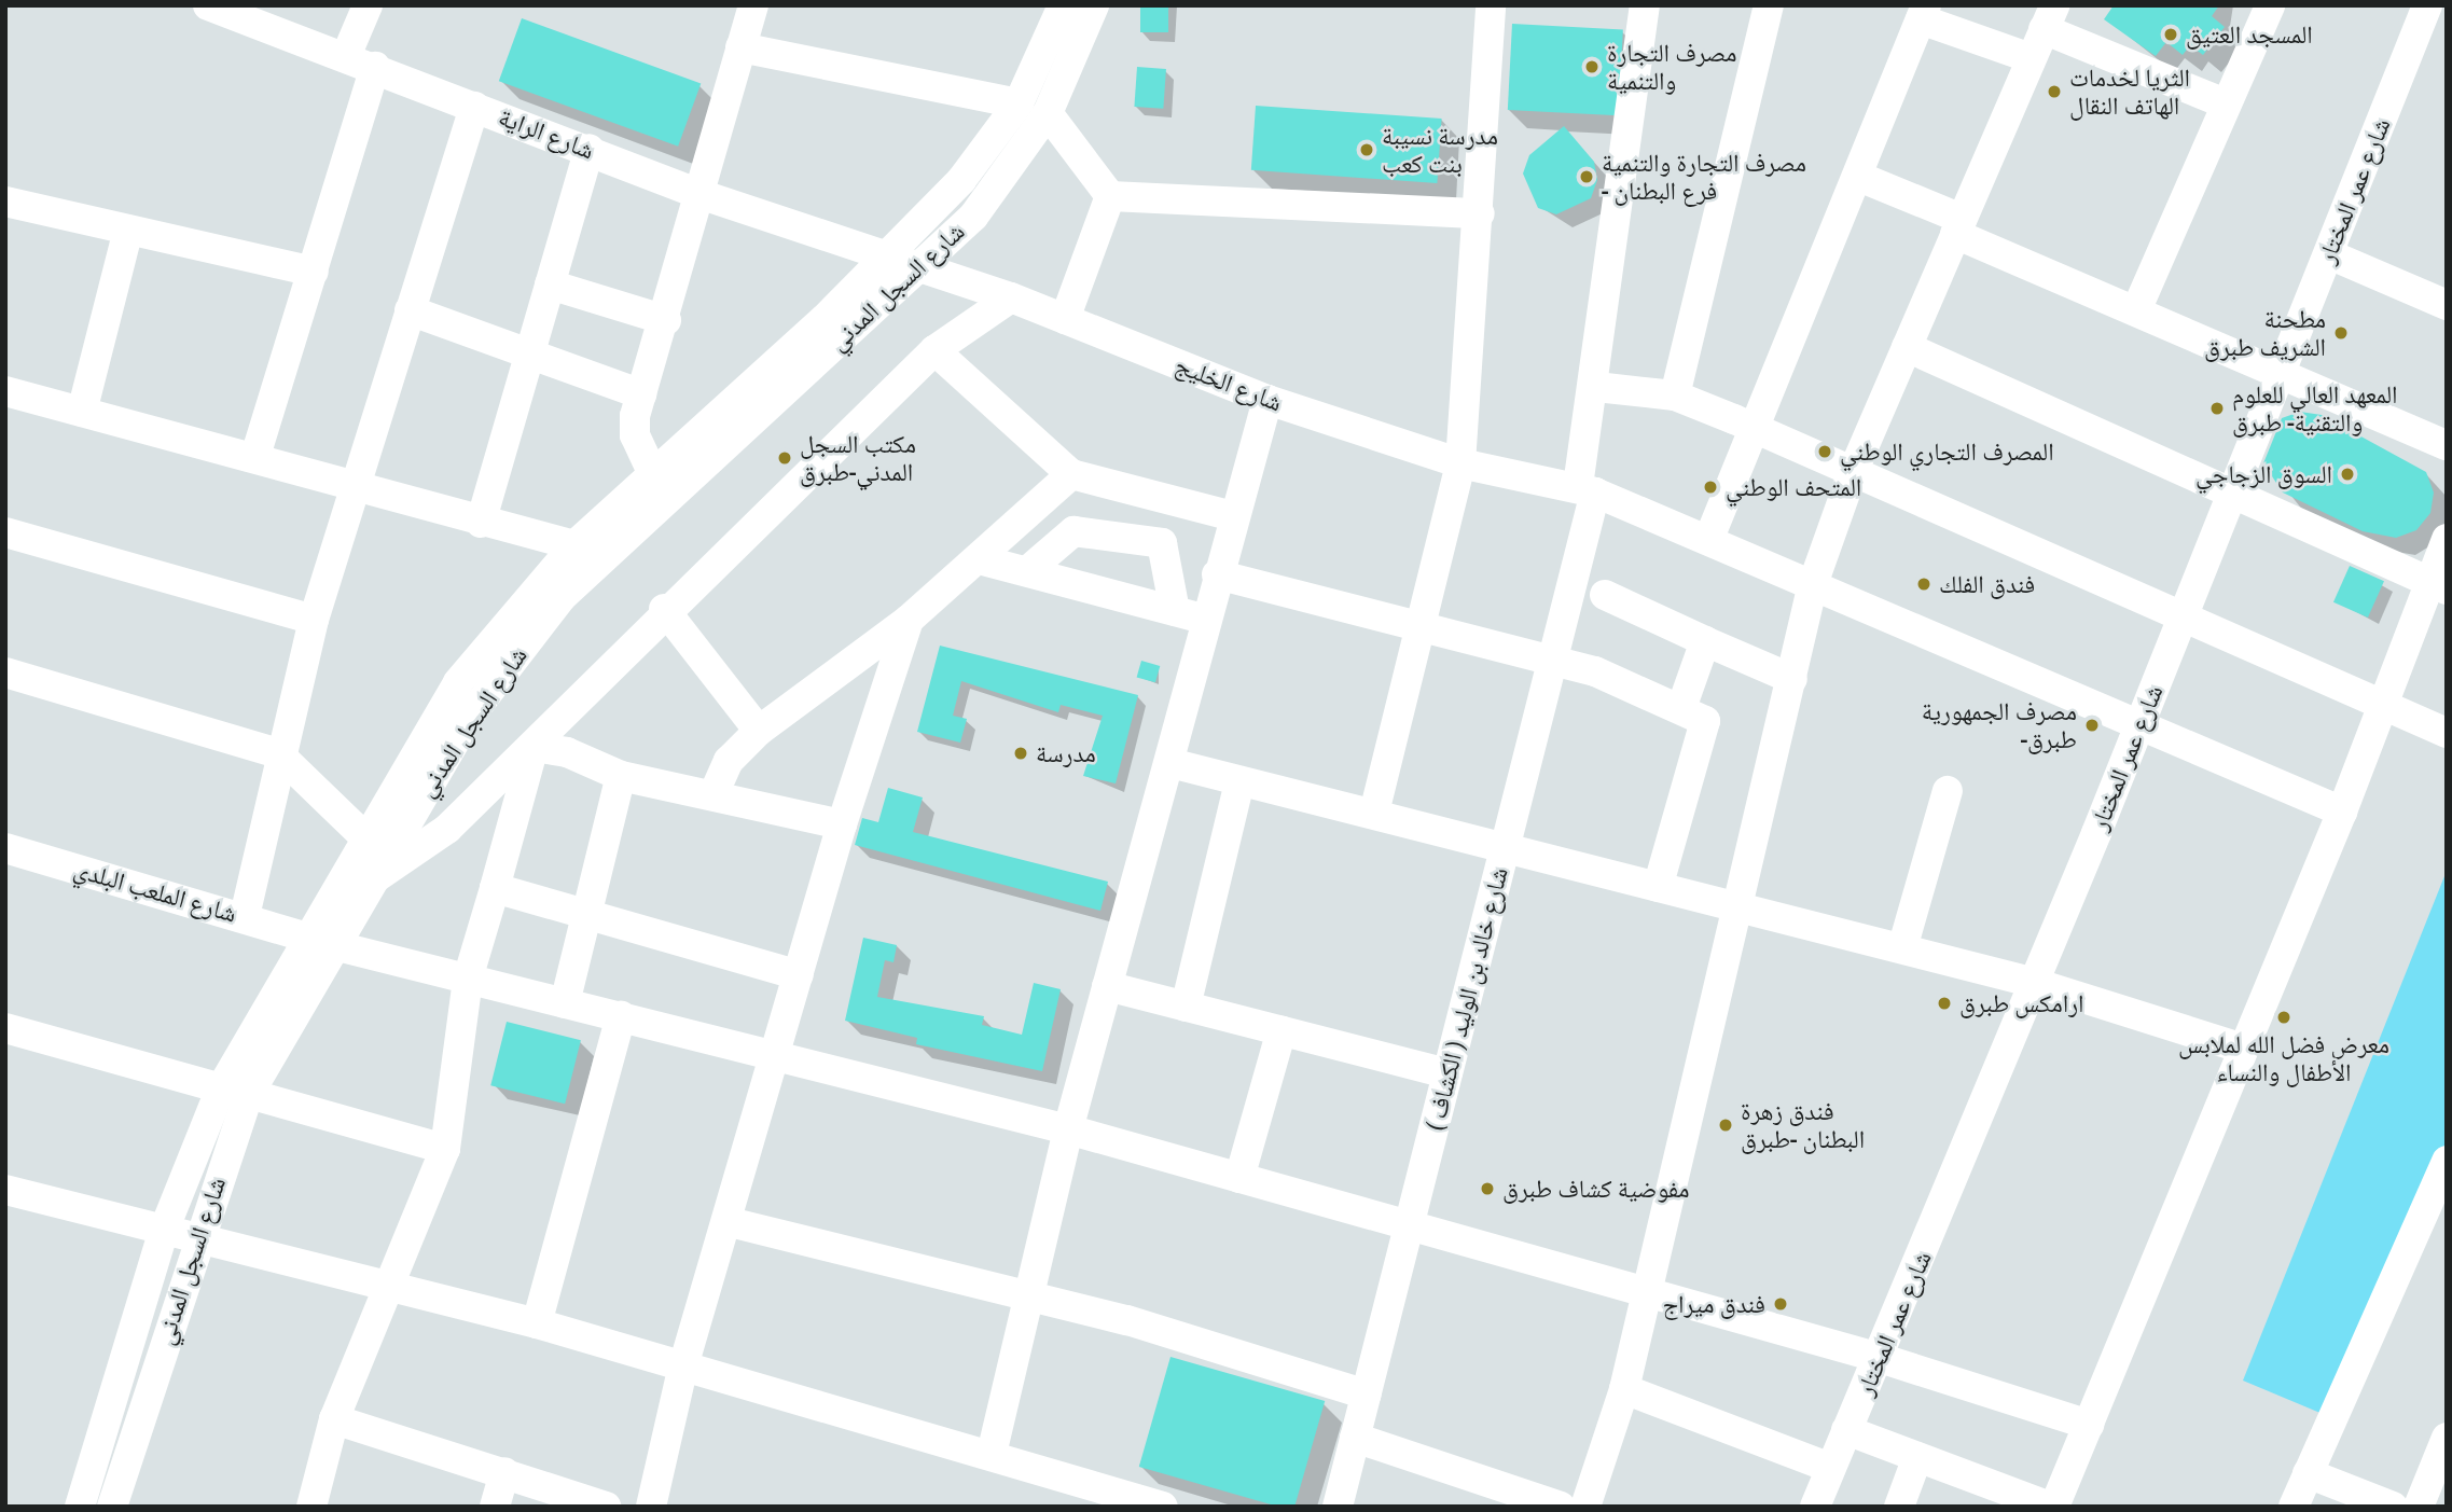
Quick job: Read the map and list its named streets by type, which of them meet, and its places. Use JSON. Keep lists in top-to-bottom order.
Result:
{
  "streets": {
    "street": [
      "شارع الراية",
      "شارع عمر المختار",
      "شارع السجل المدني",
      "شارع الخليج",
      "شارع الملعب البلدي",
      "شارع خالد بن الوليد ( الكشاف )"
    ]
  },
  "crossings": [
    ["شارع الراية", "شارع السجل المدني"],
    ["شارع الراية", "شارع الخليج"],
    ["شارع عمر المختار", "شارع الخليج"],
    ["شارع عمر المختار", "شارع الملعب البلدي"],
    ["شارع السجل المدني", "شارع الخليج"],
    ["شارع السجل المدني", "شارع الملعب البلدي"],
    ["شارع الخليج", "شارع خالد بن الوليد ( الكشاف )"],
    ["شارع الملعب البلدي", "شارع خالد بن الوليد ( الكشاف )"]
  ],
  "places": [
    "المسجد العتيق",
    "مصرف التجارة والتنمية",
    "الثريا لخدمات الهاتف النقال",
    "مدرسة نسيبة بنت كعب",
    "مصرف التجارة والتنمية - فرع البطنان",
    "مطحنة الشريف طبرق",
    "المعهد العالي للعلوم والتقنية- طبرق",
    "المصرف التجاري الوطني",
    "مكتب السجل المدني-طبرق",
    "السوق الزجاجي",
    "المتحف الوطني",
    "فندق الفلك",
    "مصرف الجمهورية -طبرق",
    "مدرسة",
    "ارامكس طبرق",
    "معرض فضل الله لملابس الأطفال والنساء",
    "فندق زهرة البطنان -طبرق",
    "مفوضية كشاف طبرق",
    "فندق ميراج"
  ]
}
